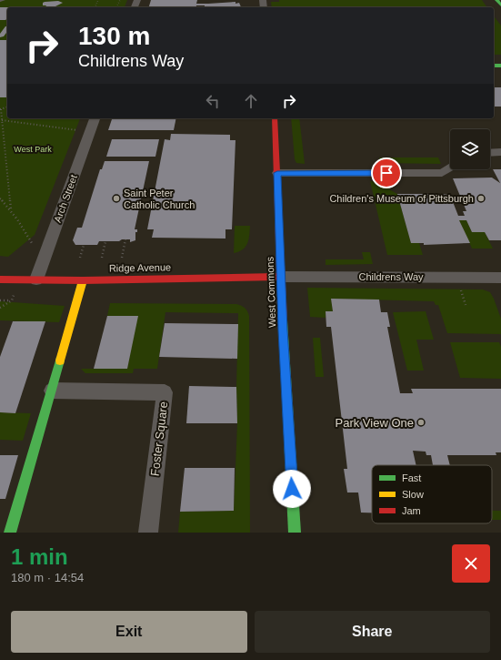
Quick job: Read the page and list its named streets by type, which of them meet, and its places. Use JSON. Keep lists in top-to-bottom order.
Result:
{
  "streets": {
    "main road": ["Ridge Avenue", "West Commons"],
    "street": ["Arch Street", "Childrens Way", "Foster Square"]
  },
  "crossings": [
    ["Arch Street", "Ridge Avenue"],
    ["Ridge Avenue", "Childrens Way"],
    ["Ridge Avenue", "West Commons"],
    ["Childrens Way", "West Commons"]
  ],
  "parks": ["West Park"],
  "places": ["Saint Peter Catholic Church", "Children's Museum of Pittsburgh", "Park View One"],
  "legend": ["Fast", "Slow", "Jam"],
  "page": {
    "turn": ["130 m", "Childrens Way"],
    "heading": ["1 min", "180 m · 14:54"],
    "buttons": ["Exit", "Share"]
  }
}
